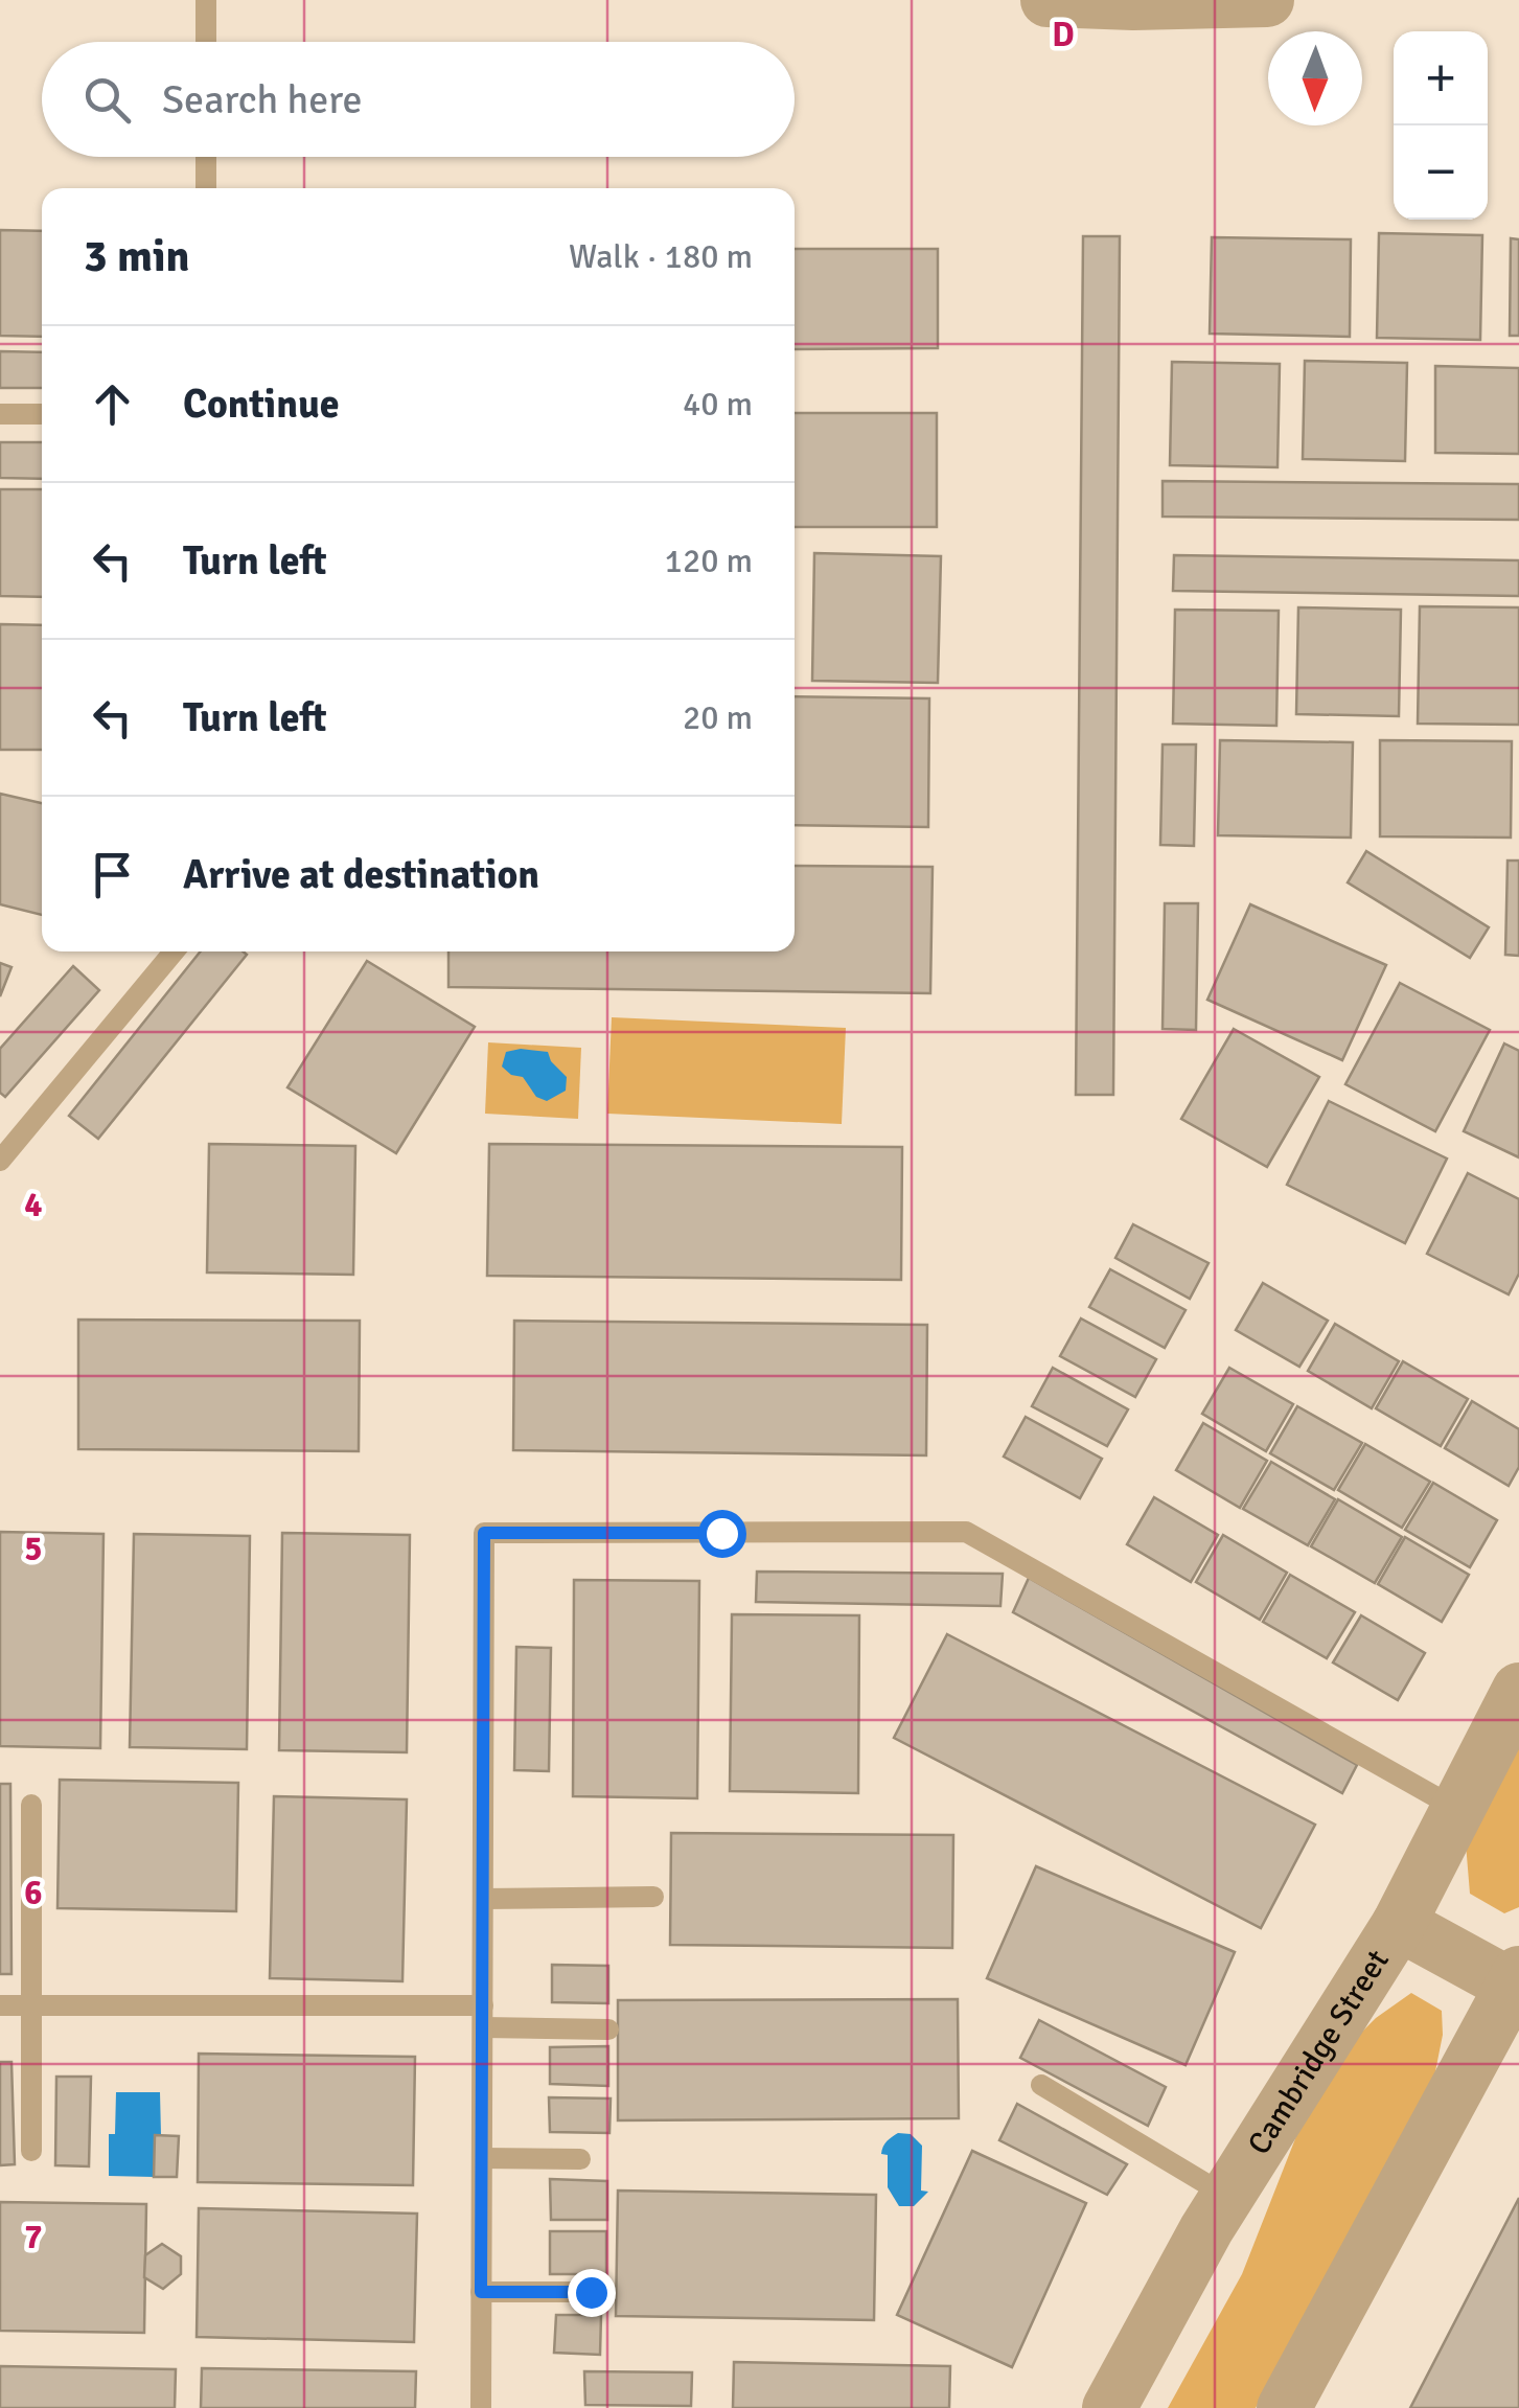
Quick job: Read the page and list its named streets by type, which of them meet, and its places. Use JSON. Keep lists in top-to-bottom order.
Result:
{
  "streets": {
    "street": ["Cambridge Street"]
  },
  "north": "bottom",
  "page": {
    "map_buttons": ["+", "−"],
    "search": "Search here",
    "heading": ["3 min", "Walk · 180 m"],
    "list": [
      ["Continue", "40 m"],
      ["Turn left", "120 m"],
      ["Turn left", "20 m"],
      "Arrive at destination"
    ]
  },
  "grid": {
    "columns": ["D"],
    "rows": [
      "4",
      "5",
      "6",
      "7"
    ]
  }
}
